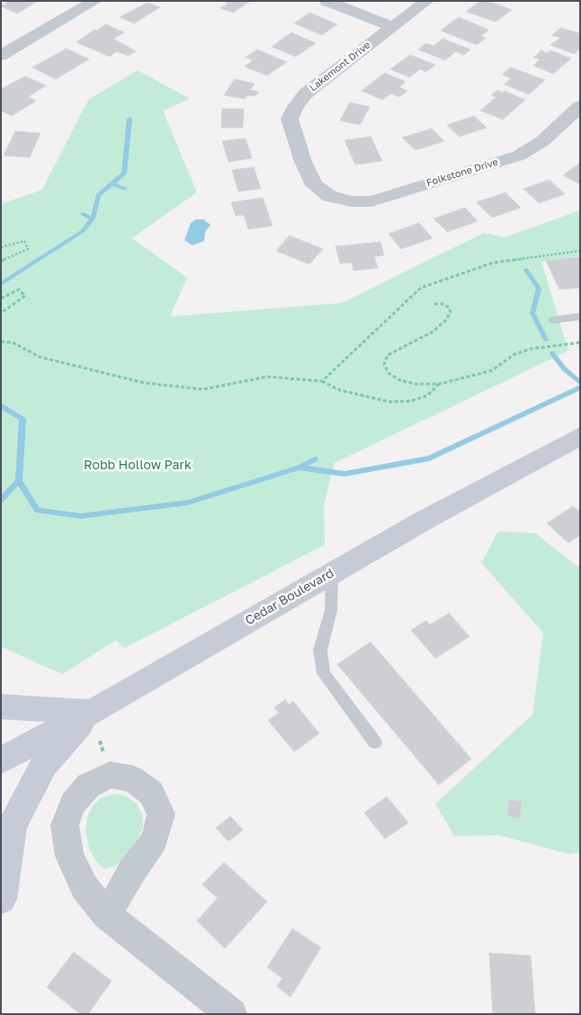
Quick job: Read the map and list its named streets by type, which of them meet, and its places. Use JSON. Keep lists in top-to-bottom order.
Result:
{
  "streets": {
    "street": ["Lakemont Drive", "Folkstone Drive", "Cedar Boulevard"]
  },
  "crossings": [
    ["Lakemont Drive", "Folkstone Drive"]
  ],
  "parks": ["Robb Hollow Park"]
}
